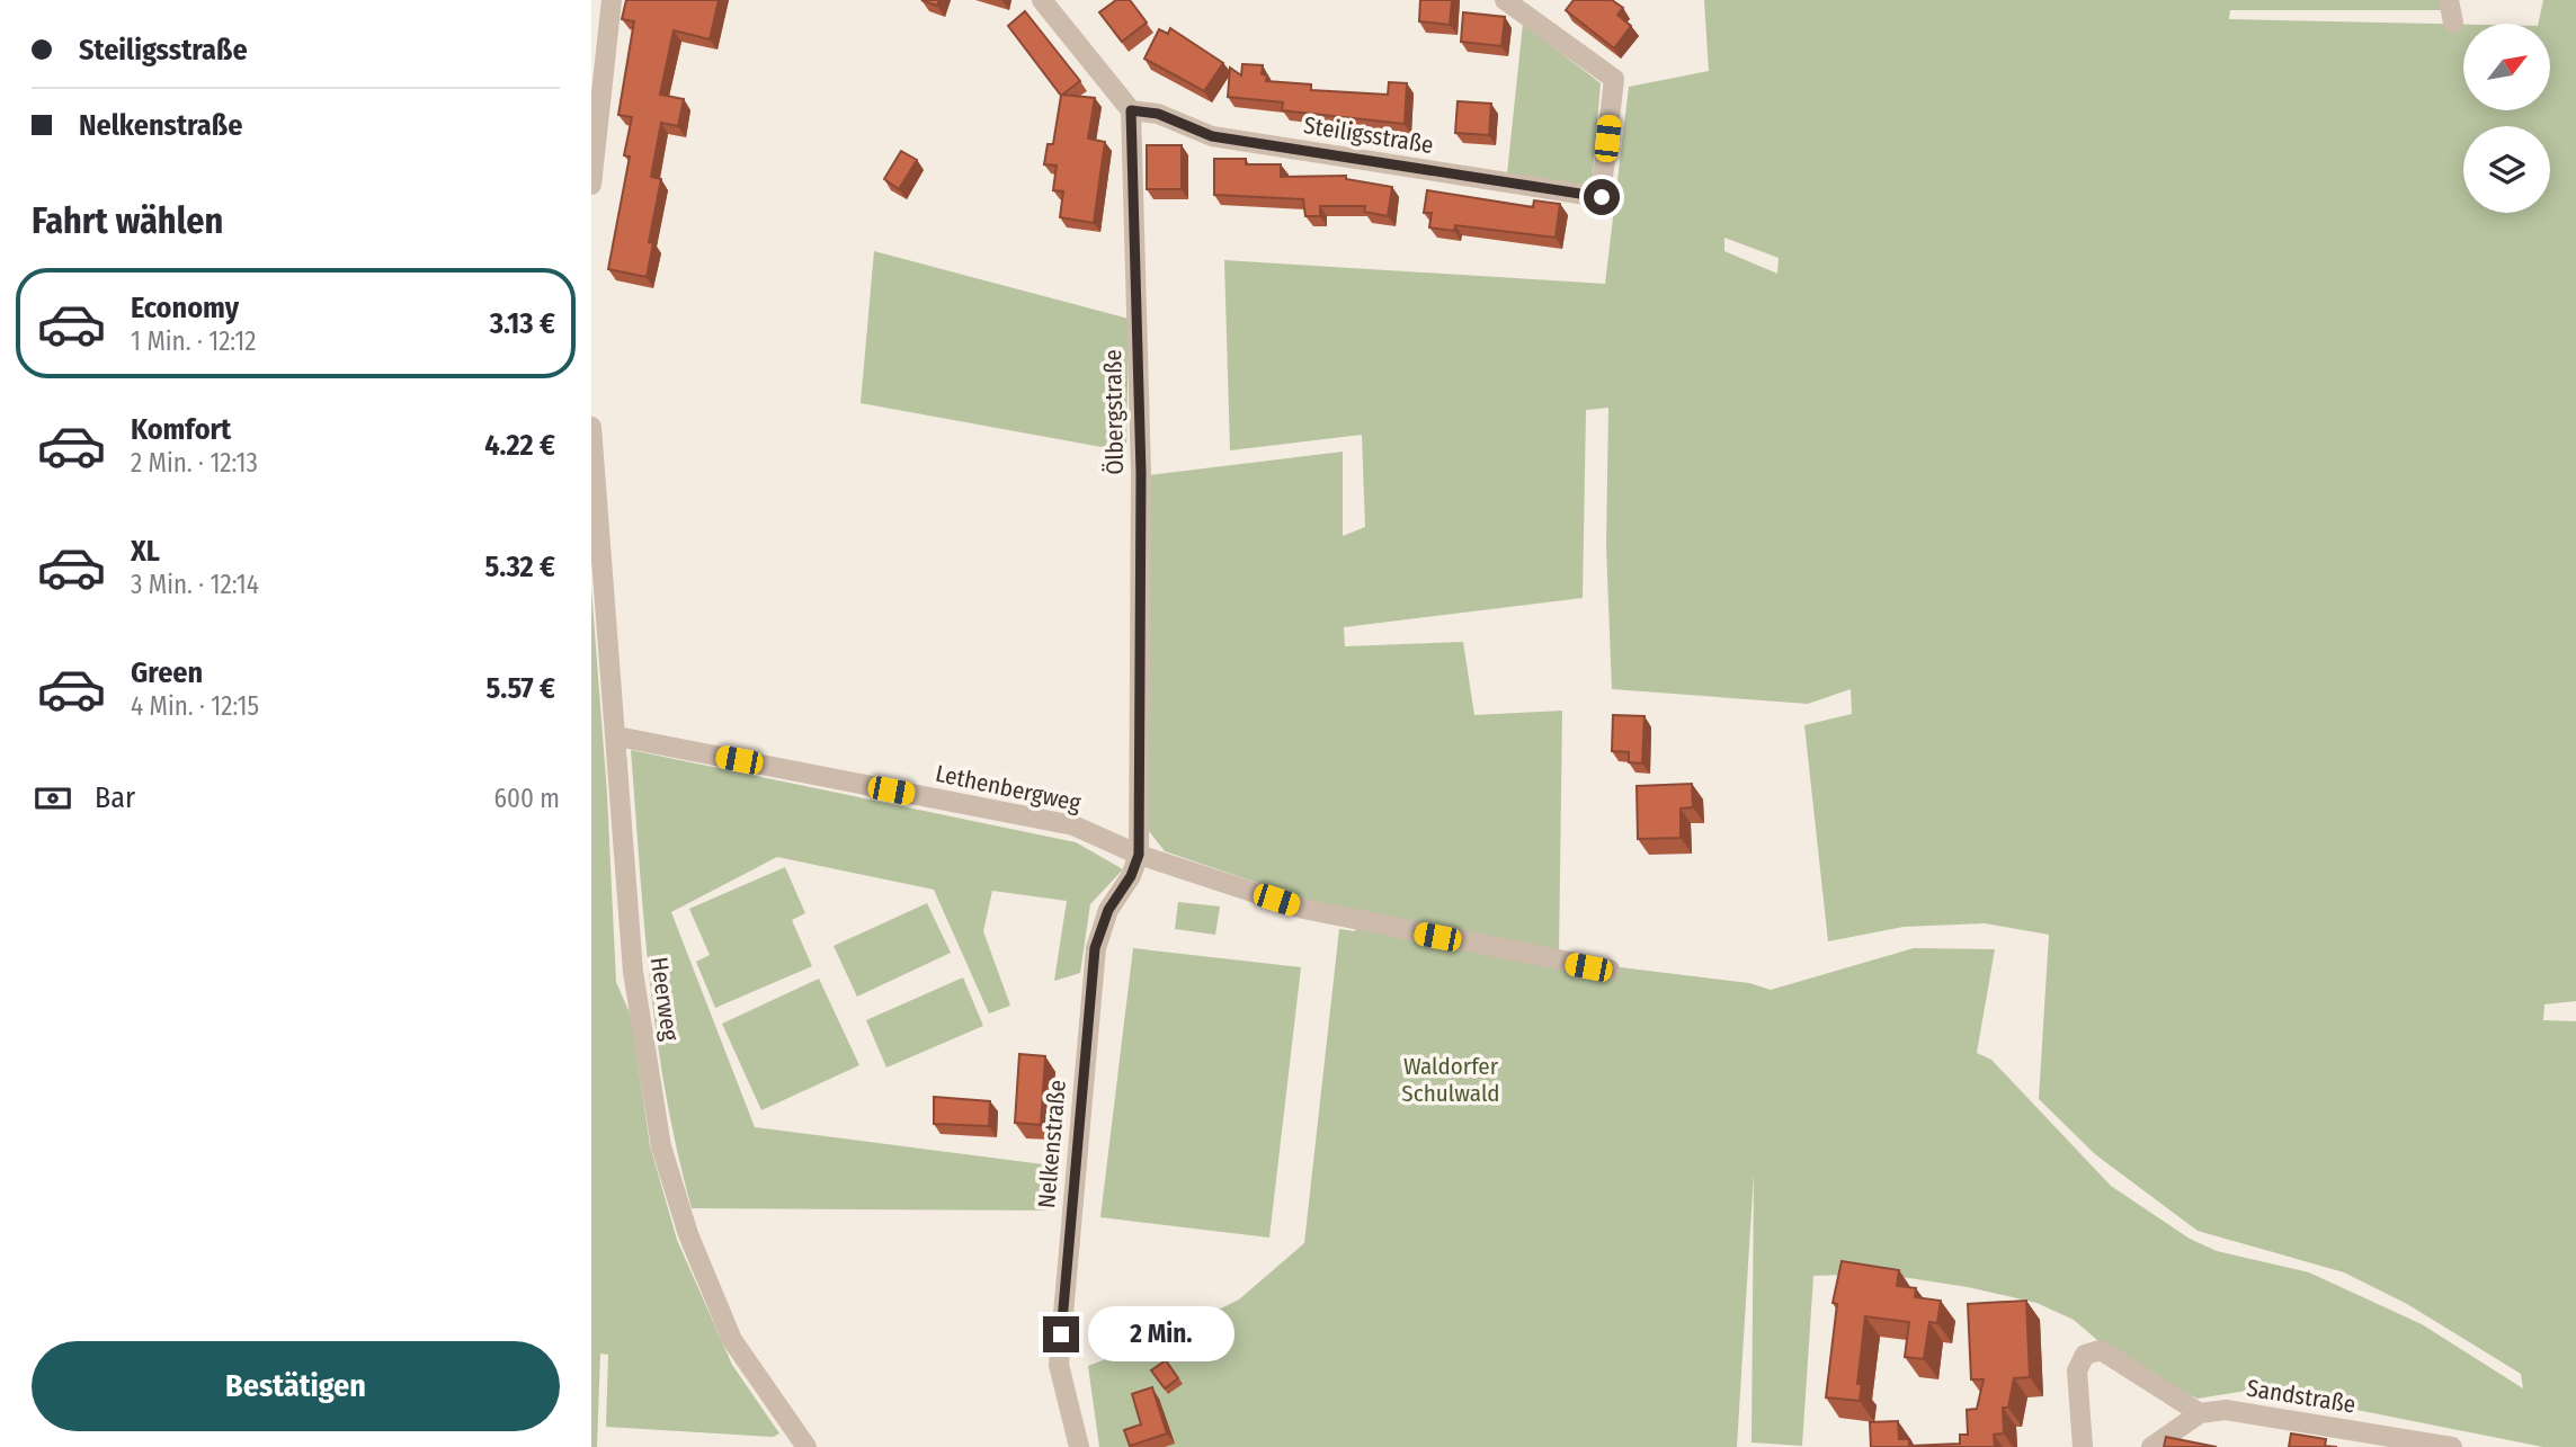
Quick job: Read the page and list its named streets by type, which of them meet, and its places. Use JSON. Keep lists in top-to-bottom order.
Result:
{
  "streets": {
    "street": [
      "Steiligsstraße",
      "Ölbergstraße",
      "Lethenbergweg",
      "Heerweg",
      "Nelkenstraße",
      "Sandstraße"
    ]
  },
  "crossings": [
    ["Steiligsstraße", "Ölbergstraße"],
    ["Ölbergstraße", "Lethenbergweg"],
    ["Ölbergstraße", "Nelkenstraße"],
    ["Lethenbergweg", "Heerweg"],
    ["Lethenbergweg", "Nelkenstraße"]
  ],
  "parks": ["Waldorfer Schulwald"],
  "north": "top right",
  "page": {
    "banner": ["Steiligsstraße", "Nelkenstraße"],
    "heading": "Fahrt wählen",
    "list": [
      {
        "name": "Economy",
        "note": "1 Min. · 12:12",
        "value": "3.13 €"
      },
      {
        "name": "Komfort",
        "note": "2 Min. · 12:13",
        "value": "4.22 €"
      },
      {
        "name": "XL",
        "note": "3 Min. · 12:14",
        "value": "5.32 €"
      },
      {
        "name": "Green",
        "note": "4 Min. · 12:15",
        "value": "5.57 €"
      }
    ],
    "pay": ["Bar", "600 m"],
    "bubble": "2 Min.",
    "buttons": "Bestätigen"
  }
}
